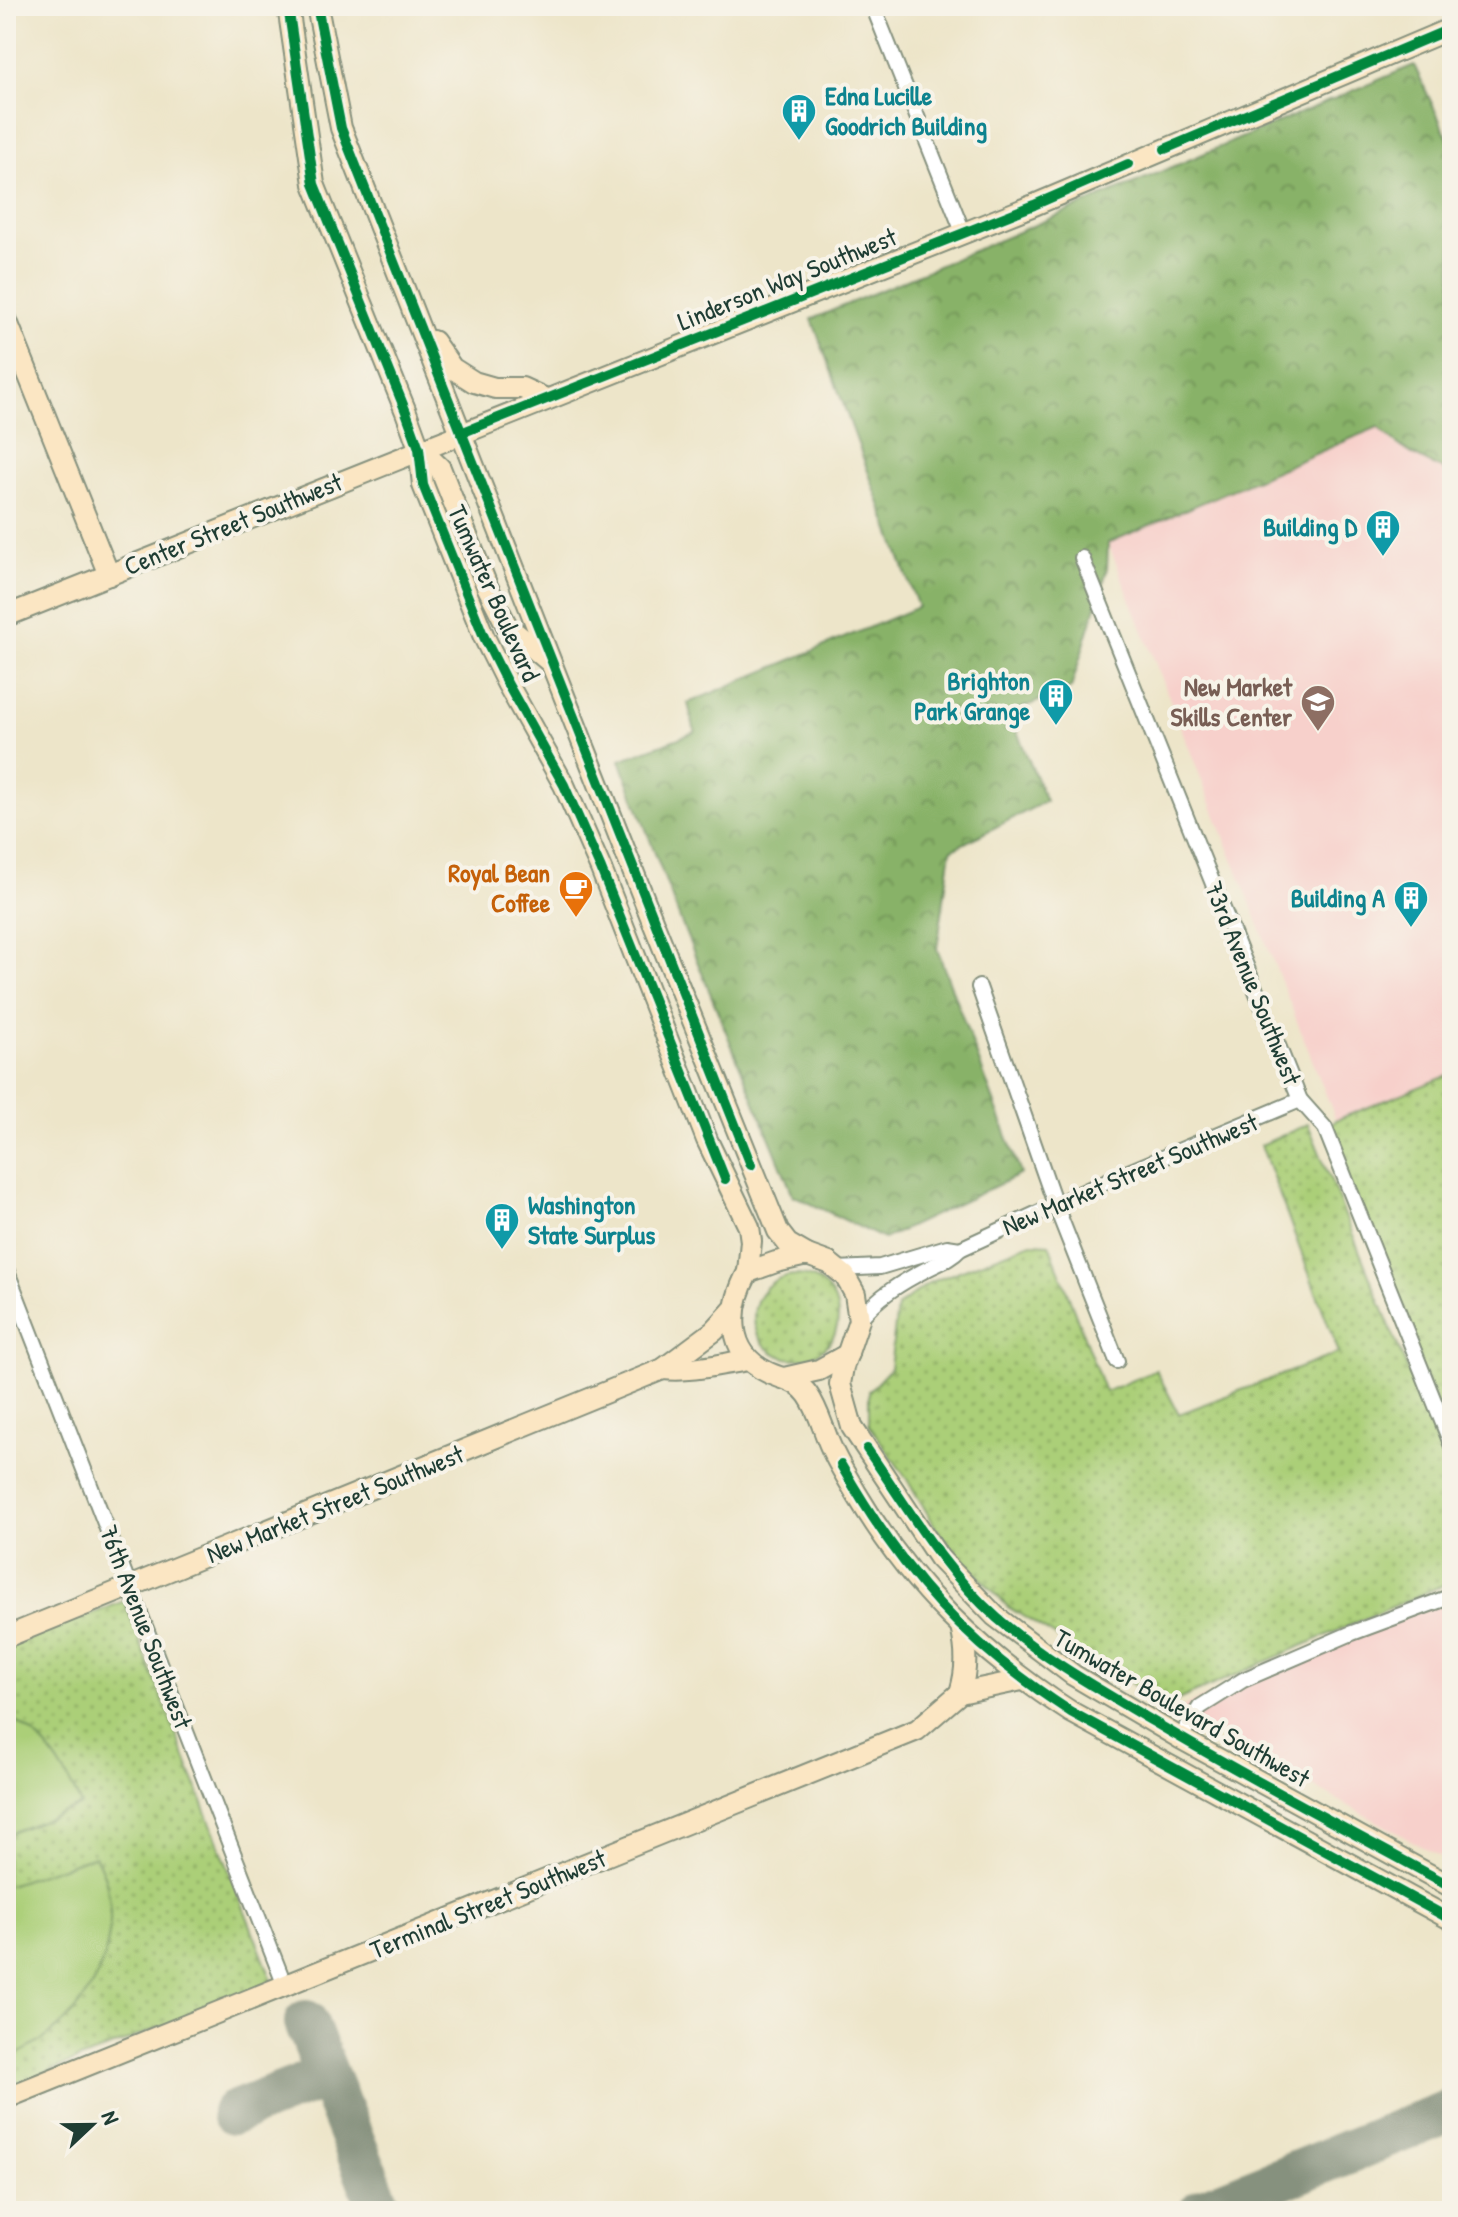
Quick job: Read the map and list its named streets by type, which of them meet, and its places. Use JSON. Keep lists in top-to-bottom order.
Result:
{
  "streets": {
    "main road": [
      "Linderson Way Southwest",
      "Center Street Southwest",
      "Tumwater Boulevard",
      "New Market Street Southwest",
      "Tumwater Boulevard Southwest",
      "Terminal Street Southwest"
    ],
    "street": ["73rd Avenue Southwest", "76th Avenue Southwest"]
  },
  "crossings": [
    ["Linderson Way Southwest", "Center Street Southwest"],
    ["Linderson Way Southwest", "Tumwater Boulevard"],
    ["Center Street Southwest", "Tumwater Boulevard"],
    ["Tumwater Boulevard", "New Market Street Southwest"],
    ["Tumwater Boulevard", "Tumwater Boulevard Southwest"],
    ["73rd Avenue Southwest", "New Market Street Southwest"],
    ["New Market Street Southwest", "76th Avenue Southwest"],
    ["New Market Street Southwest", "Tumwater Boulevard Southwest"],
    ["76th Avenue Southwest", "Terminal Street Southwest"],
    ["Tumwater Boulevard Southwest", "Terminal Street Southwest"]
  ],
  "places": {
    "building": [
      "Edna Lucille Goodrich Building",
      "Building D",
      "Brighton Park Grange",
      "Building A",
      "Washington State Surplus"
    ],
    "school or university": ["New Market Skills Center"],
    "cafe": ["Royal Bean Coffee"]
  },
  "north": "right"
}
